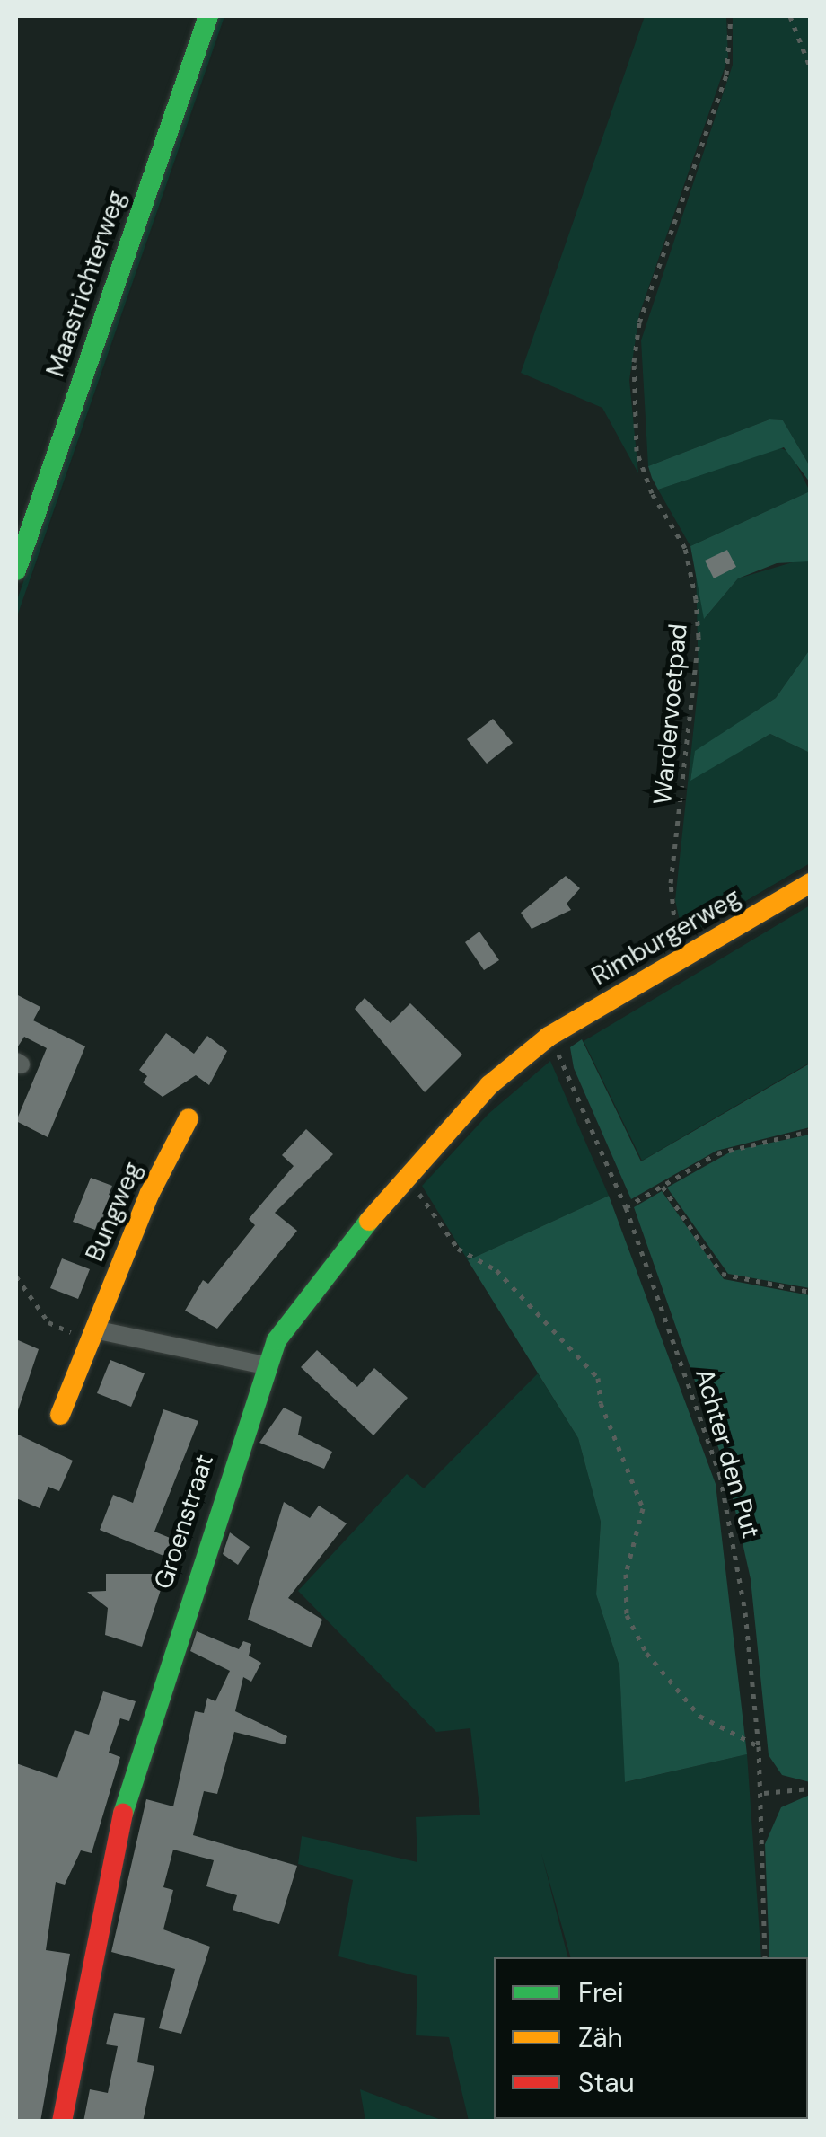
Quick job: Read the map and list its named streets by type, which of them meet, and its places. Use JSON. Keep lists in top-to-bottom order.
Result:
{
  "streets": {
    "street": [
      "Maastrichterweg",
      "Rimburgerweg",
      "Bungweg",
      "Groenstraat"
    ],
    "path": ["Wardervoetpad", "Achter den Put"]
  },
  "crossings": [
    ["Wardervoetpad", "Rimburgerweg"],
    ["Rimburgerweg", "Achter den Put"],
    ["Rimburgerweg", "Groenstraat"],
    ["Achter den Put", "Groenstraat"]
  ],
  "legend": ["Frei", "Zäh", "Stau"]
}
